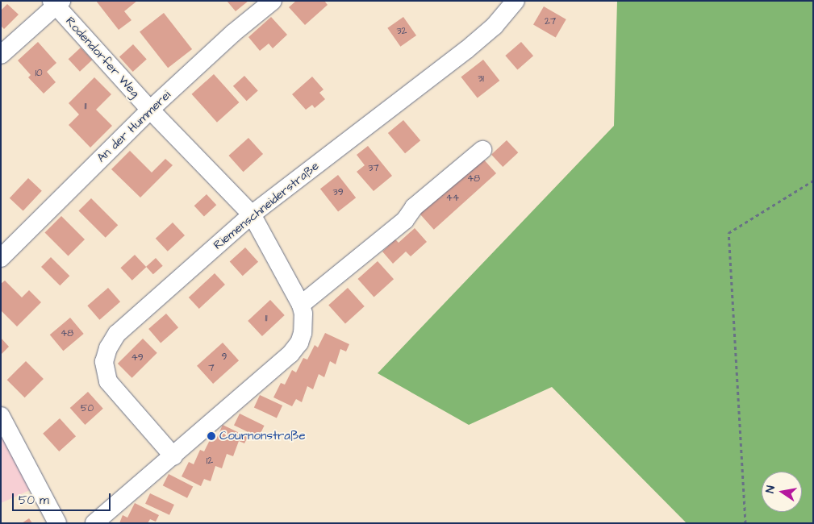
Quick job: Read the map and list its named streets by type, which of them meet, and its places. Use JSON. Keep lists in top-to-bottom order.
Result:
{
  "streets": {
    "street": ["Rodendorfer Weg", "An der Hummerei", "Riemenschneiderstraße"]
  },
  "crossings": [
    ["Rodendorfer Weg", "An der Hummerei"]
  ],
  "places": ["Cournonstraße"],
  "house_numbers": [
    "27",
    "32",
    "10",
    "31",
    "11",
    "37",
    "48",
    "39",
    "44",
    "11",
    "48",
    "9",
    "49",
    "7",
    "50",
    "12"
  ],
  "scale_bar": "50 m",
  "north": "left"
}
